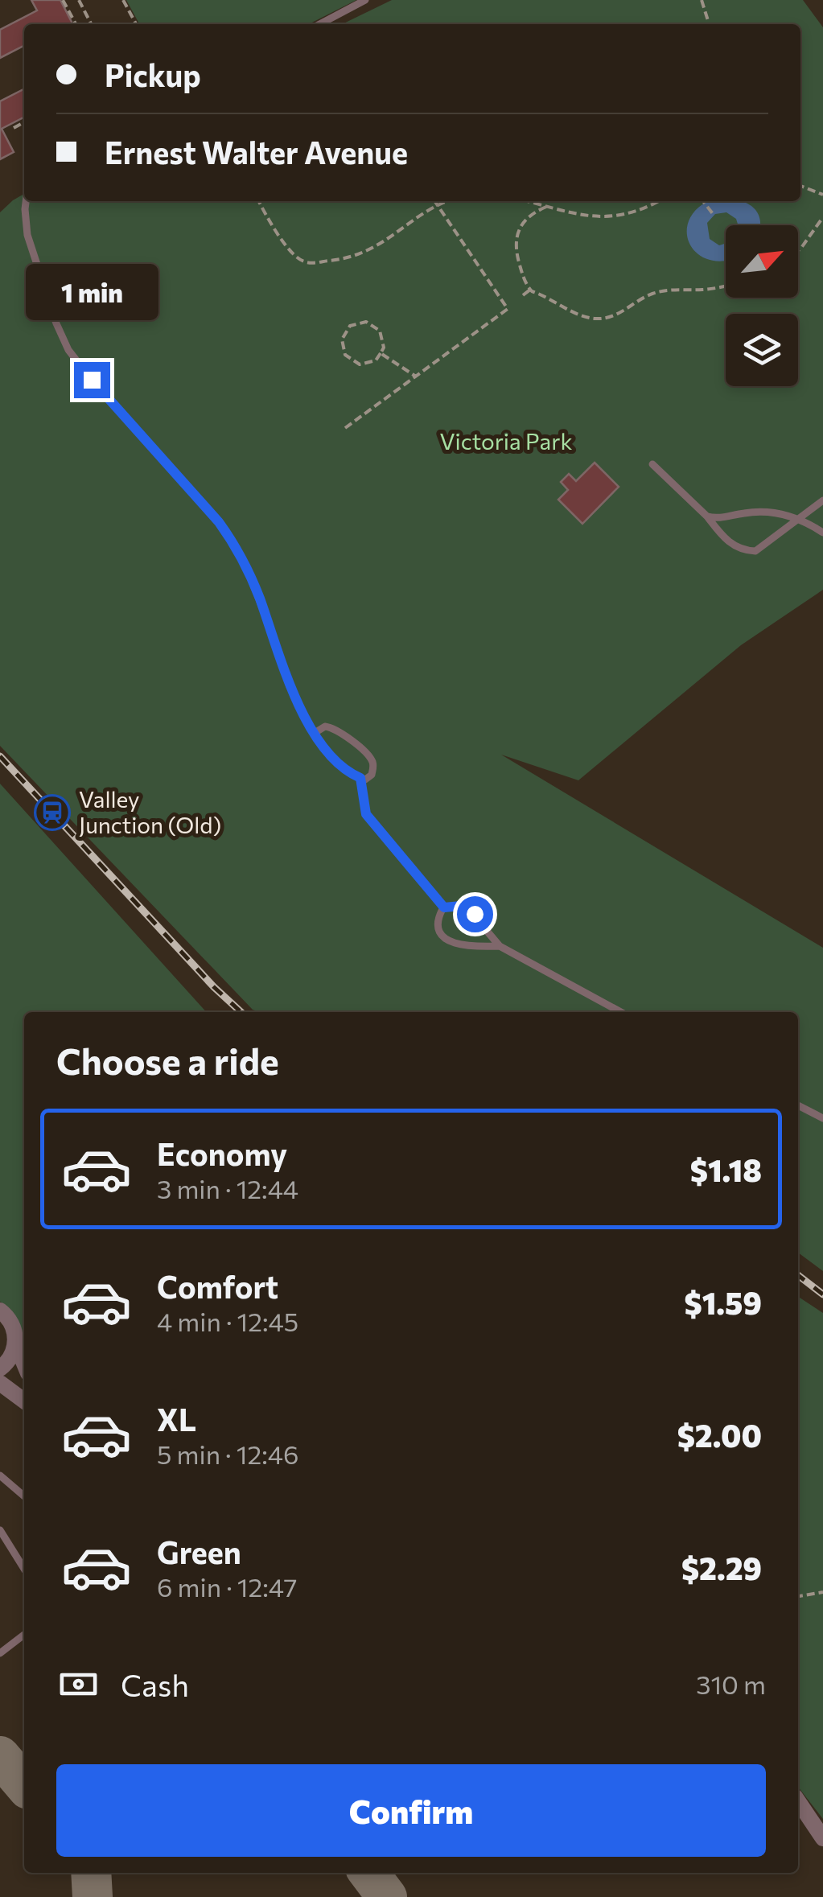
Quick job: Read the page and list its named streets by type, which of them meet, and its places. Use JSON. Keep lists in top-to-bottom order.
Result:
{
  "parks": ["Victoria Park"],
  "places": {
    "station": ["Valley Junction (Old)"]
  },
  "north": "top right",
  "page": {
    "banner": ["Pickup", "Ernest Walter Avenue"],
    "bubble": "1 min",
    "heading": "Choose a ride",
    "list": [
      {
        "name": "Economy",
        "note": "3 min · 12:44",
        "value": "$1.18"
      },
      {
        "name": "Comfort",
        "note": "4 min · 12:45",
        "value": "$1.59"
      },
      {
        "name": "XL",
        "note": "5 min · 12:46",
        "value": "$2.00"
      },
      {
        "name": "Green",
        "note": "6 min · 12:47",
        "value": "$2.29"
      }
    ],
    "pay": ["Cash", "310 m"],
    "buttons": "Confirm"
  }
}
